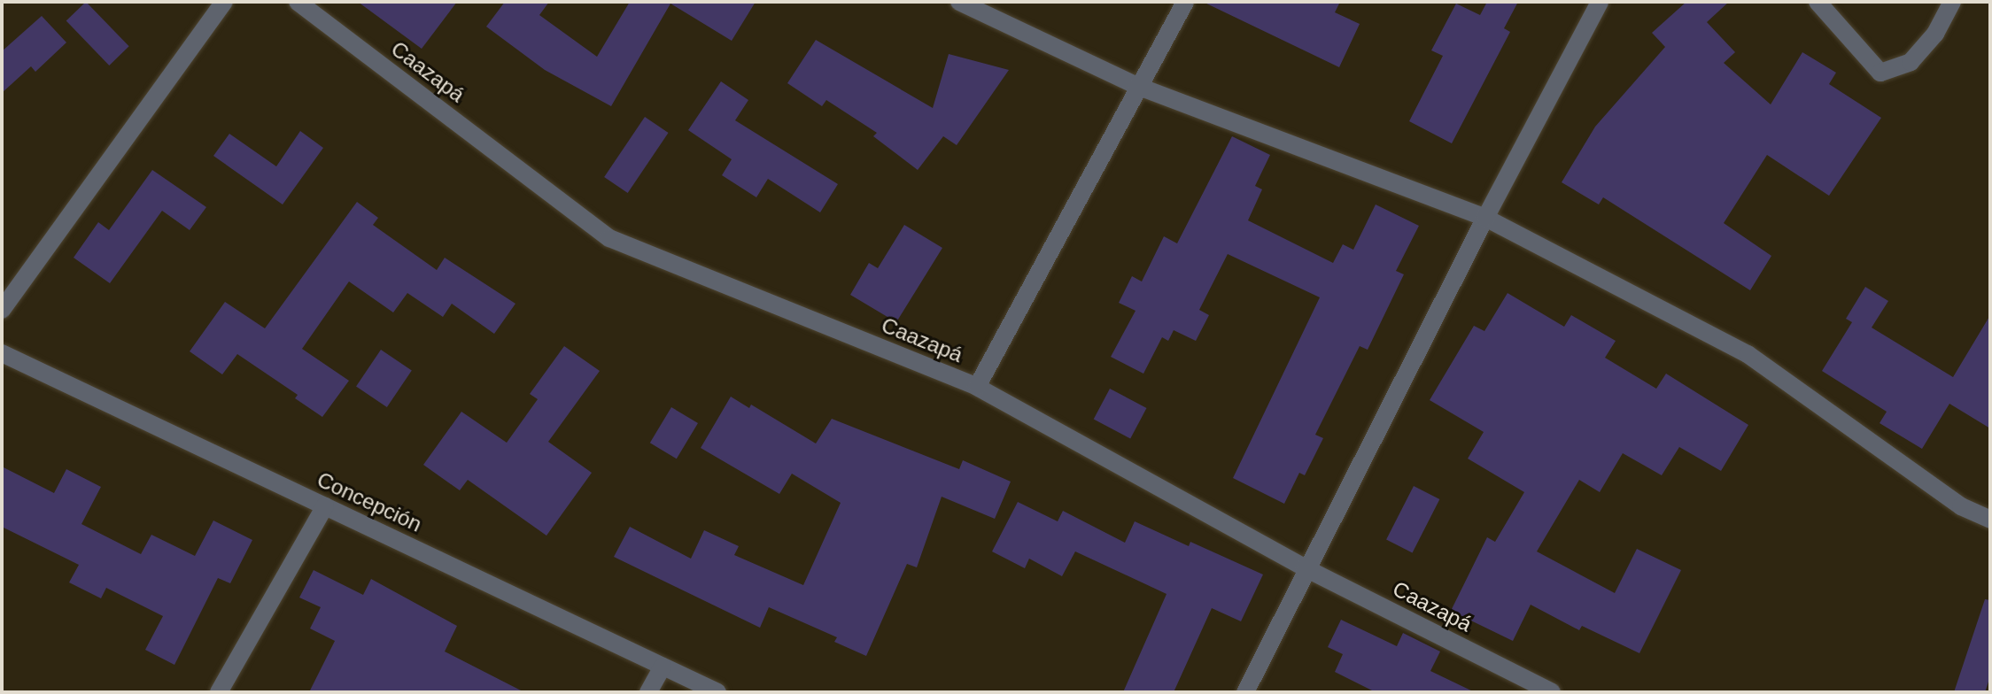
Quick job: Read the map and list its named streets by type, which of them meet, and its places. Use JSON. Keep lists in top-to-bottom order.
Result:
{
  "streets": {
    "street": ["Caazapá", "Concepción"]
  }
}
